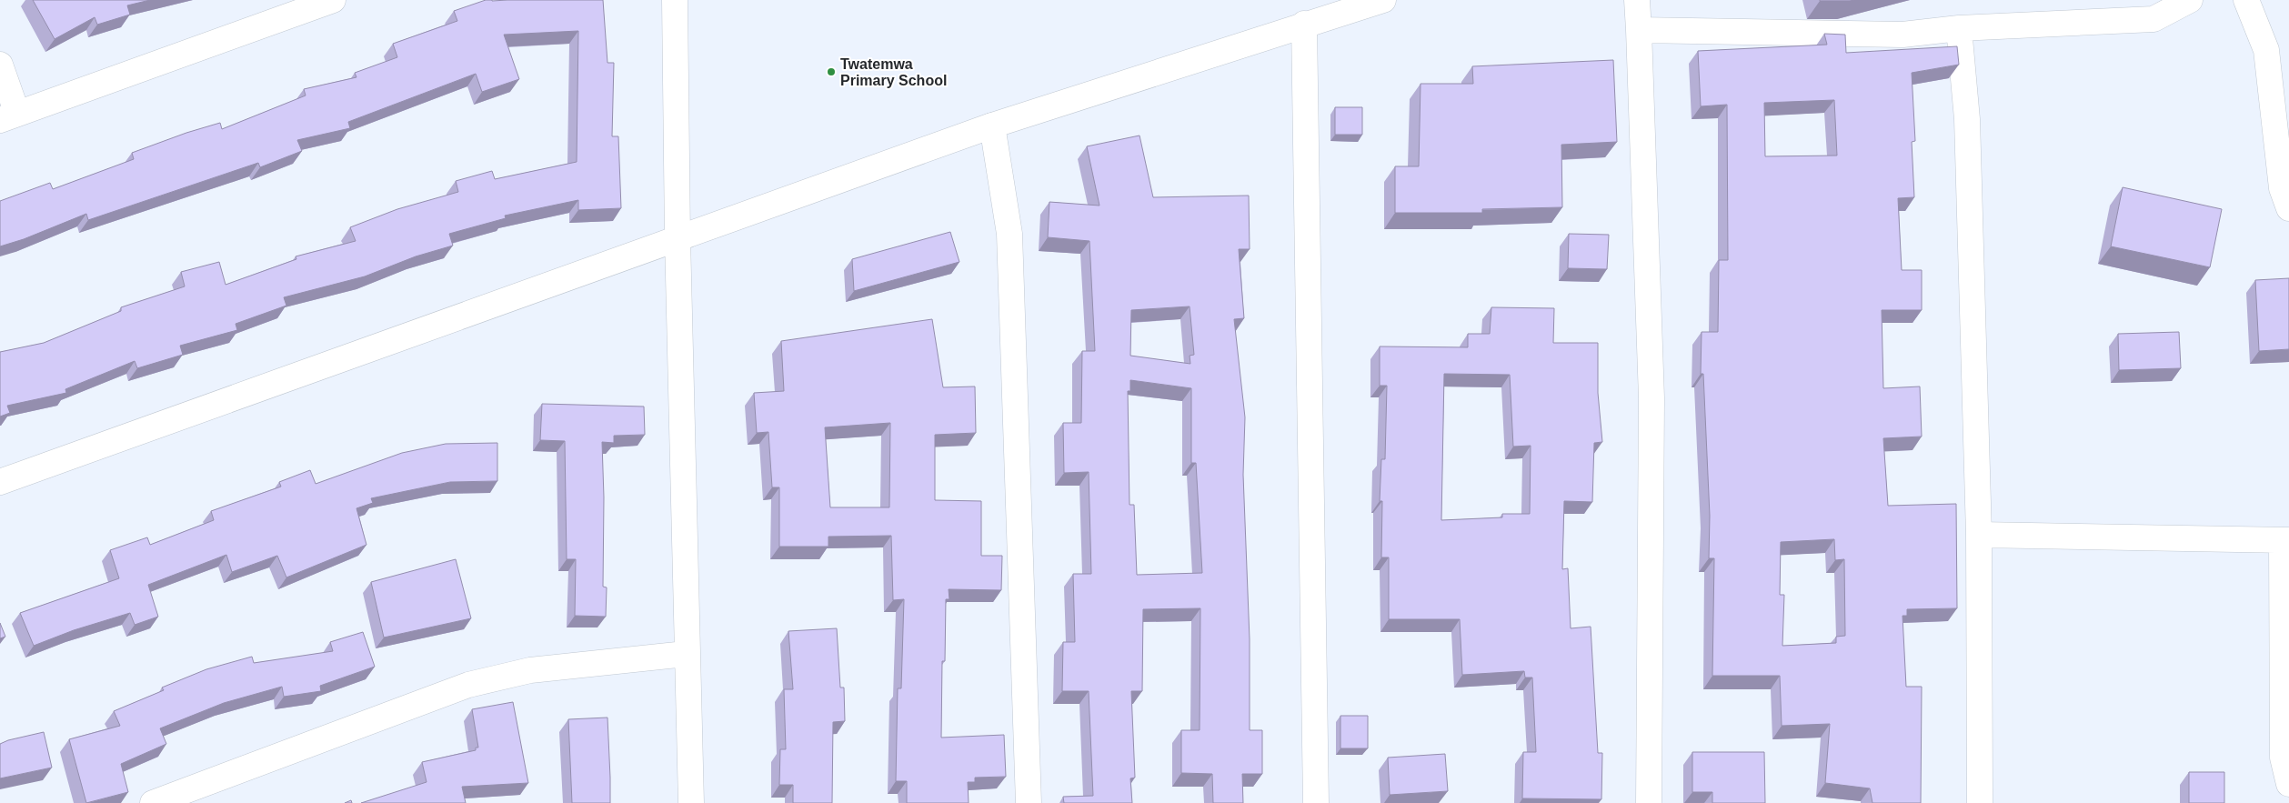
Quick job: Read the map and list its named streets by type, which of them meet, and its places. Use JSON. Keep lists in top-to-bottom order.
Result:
{
  "places": ["Twatemwa Primary School"]
}
